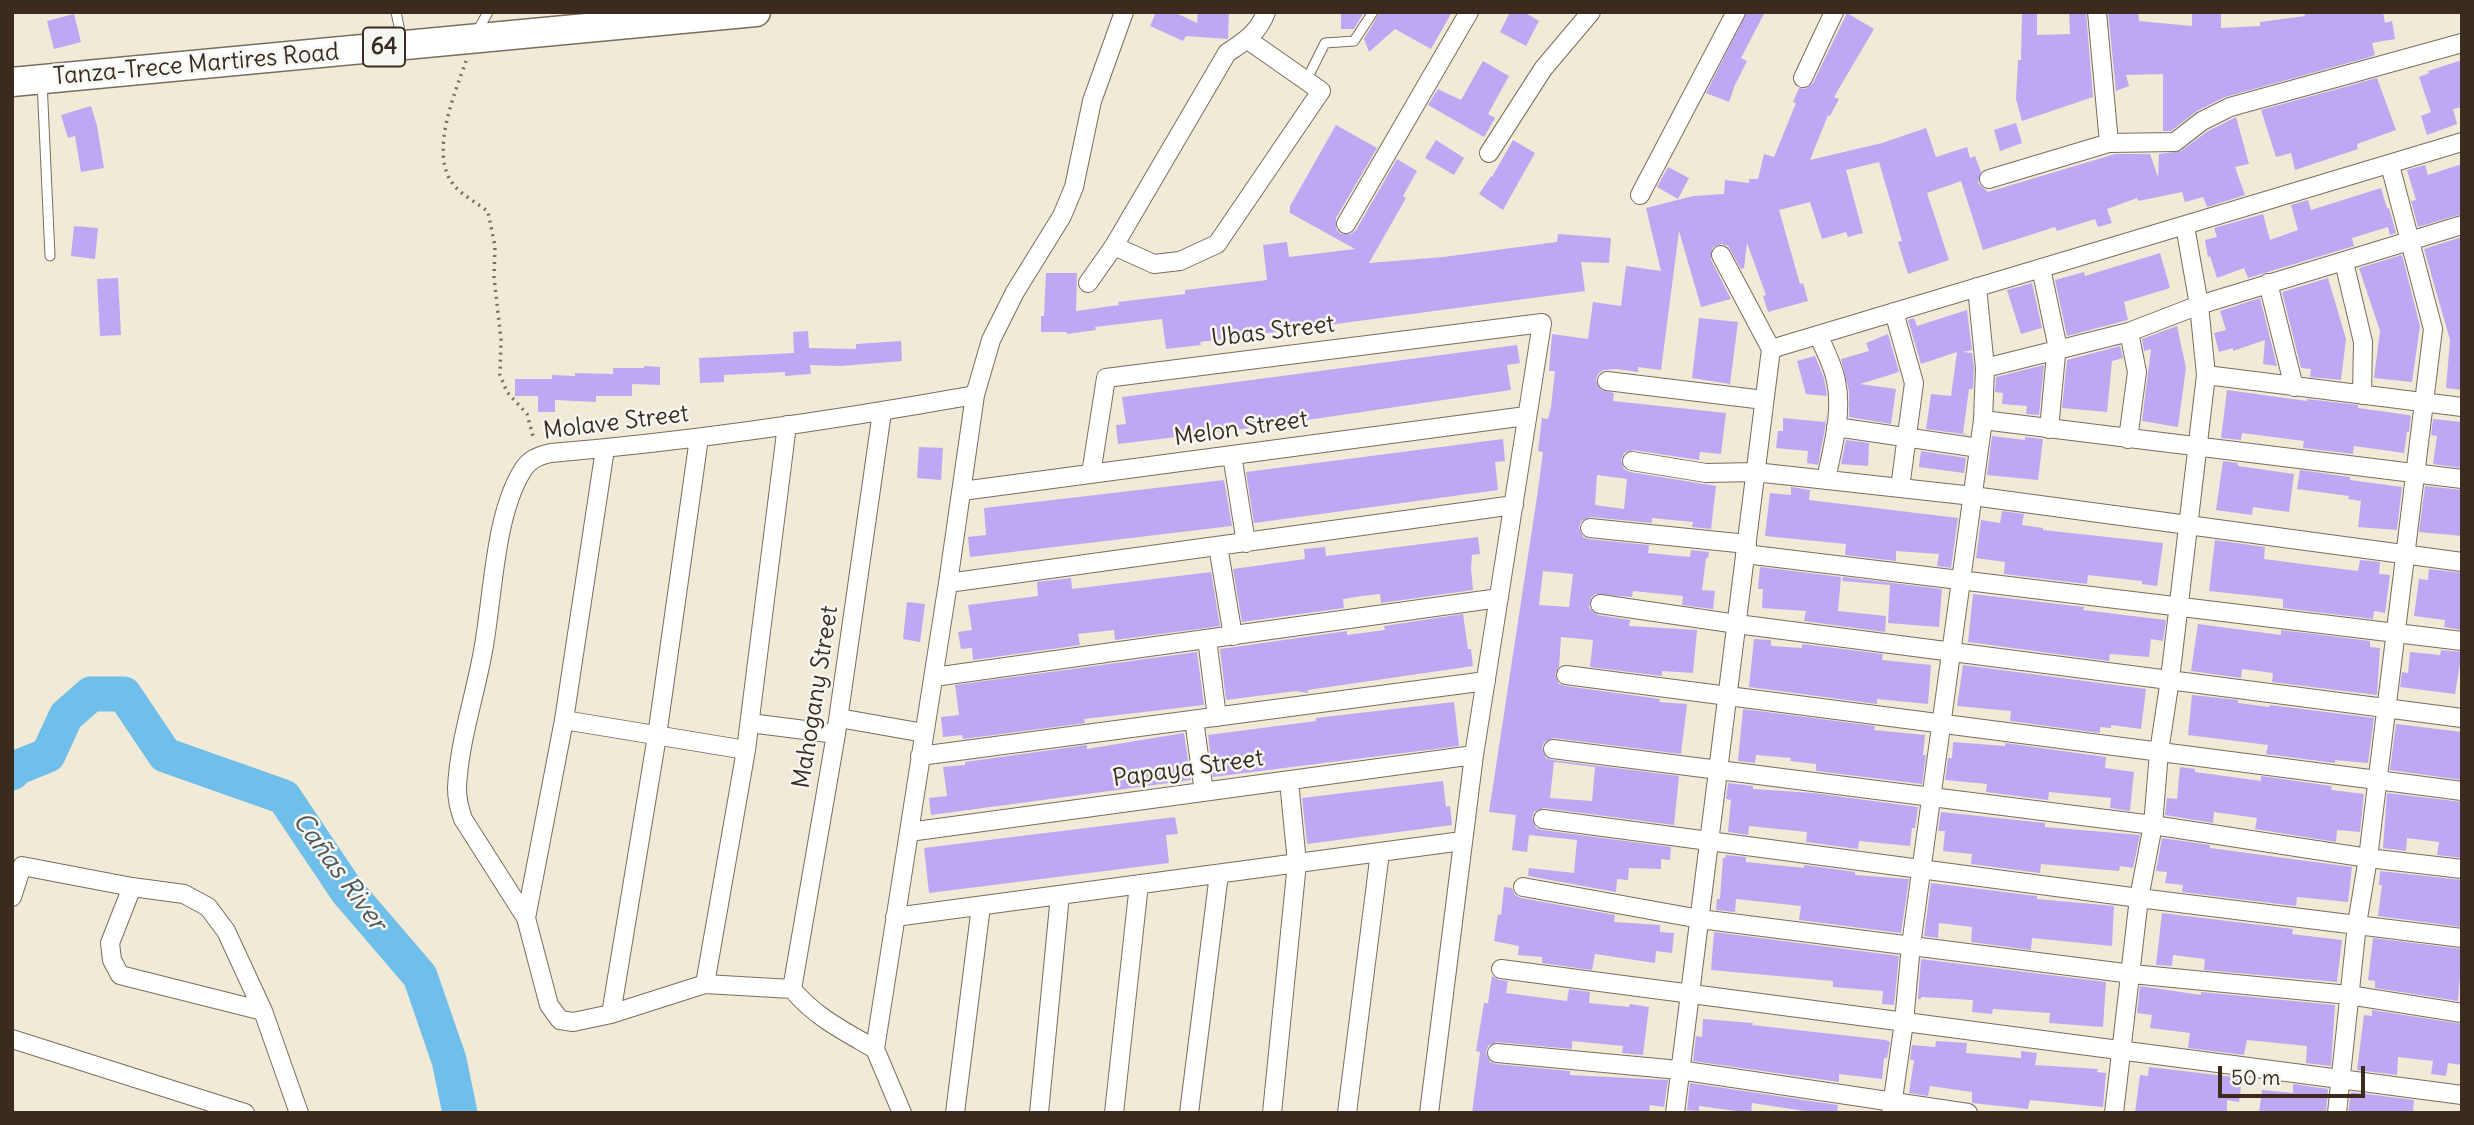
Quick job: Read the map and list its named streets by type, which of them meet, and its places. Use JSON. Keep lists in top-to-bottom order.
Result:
{
  "streets": {
    "main road": ["64", "Tanza-Trece Martires Road"],
    "street": [
      "Ubas Street",
      "Molave Street",
      "Melon Street",
      "Mahogany Street",
      "Papaya Street"
    ]
  },
  "crossings": [
    ["Ubas Street", "Melon Street"],
    ["Molave Street", "Mahogany Street"]
  ],
  "water": ["Cañas River"],
  "scale_bar": "50 m"
}
